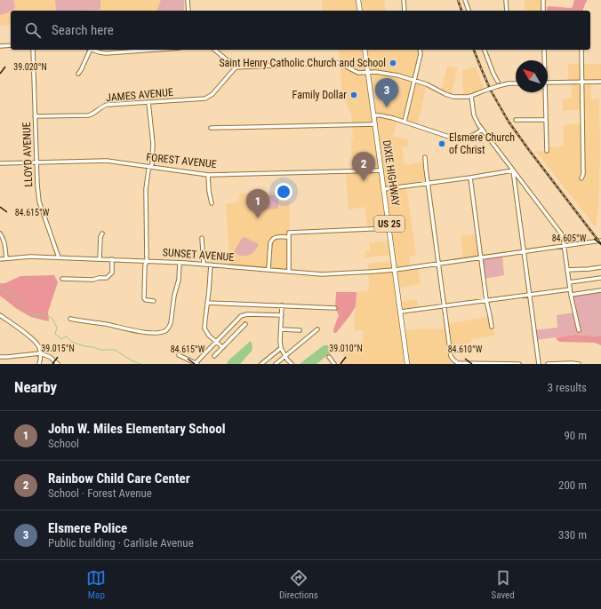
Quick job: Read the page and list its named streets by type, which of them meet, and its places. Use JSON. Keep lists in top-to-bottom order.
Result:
{
  "streets": {
    "main road": ["DIXIE HIGHWAY", "US 25"],
    "street": [
      "JAMES AVENUE",
      "LLOYD AVENUE",
      "FOREST AVENUE",
      "SUNSET AVENUE"
    ]
  },
  "crossings": [
    ["JAMES AVENUE", "LLOYD AVENUE"],
    ["LLOYD AVENUE", "FOREST AVENUE"],
    ["LLOYD AVENUE", "SUNSET AVENUE"],
    ["FOREST AVENUE", "DIXIE HIGHWAY"],
    ["DIXIE HIGHWAY", "SUNSET AVENUE"]
  ],
  "places": ["Saint Henry Catholic Church and School", "Family Dollar", "Elsmere Church of Christ"],
  "north": "top left",
  "page": {
    "search": "Search here",
    "pins": ["3", "2", "1"],
    "heading": ["Nearby", "3 results"],
    "list": [
      {
        "mark": "1",
        "name": "John W. Miles Elementary School",
        "note": "School",
        "value": "90 m"
      },
      {
        "mark": "2",
        "name": "Rainbow Child Care Center",
        "note": "School · Forest Avenue",
        "value": "200 m"
      },
      {
        "mark": "3",
        "name": "Elsmere Police",
        "note": "Public building · Carlisle Avenue",
        "value": "330 m"
      }
    ],
    "nav": ["Map", "Directions", "Saved"]
  },
  "coordinates": [
    "39.020°N",
    "84.615°W",
    "84.605°W",
    "39.015°N",
    "39.010°N",
    "84.610°W"
  ]
}
